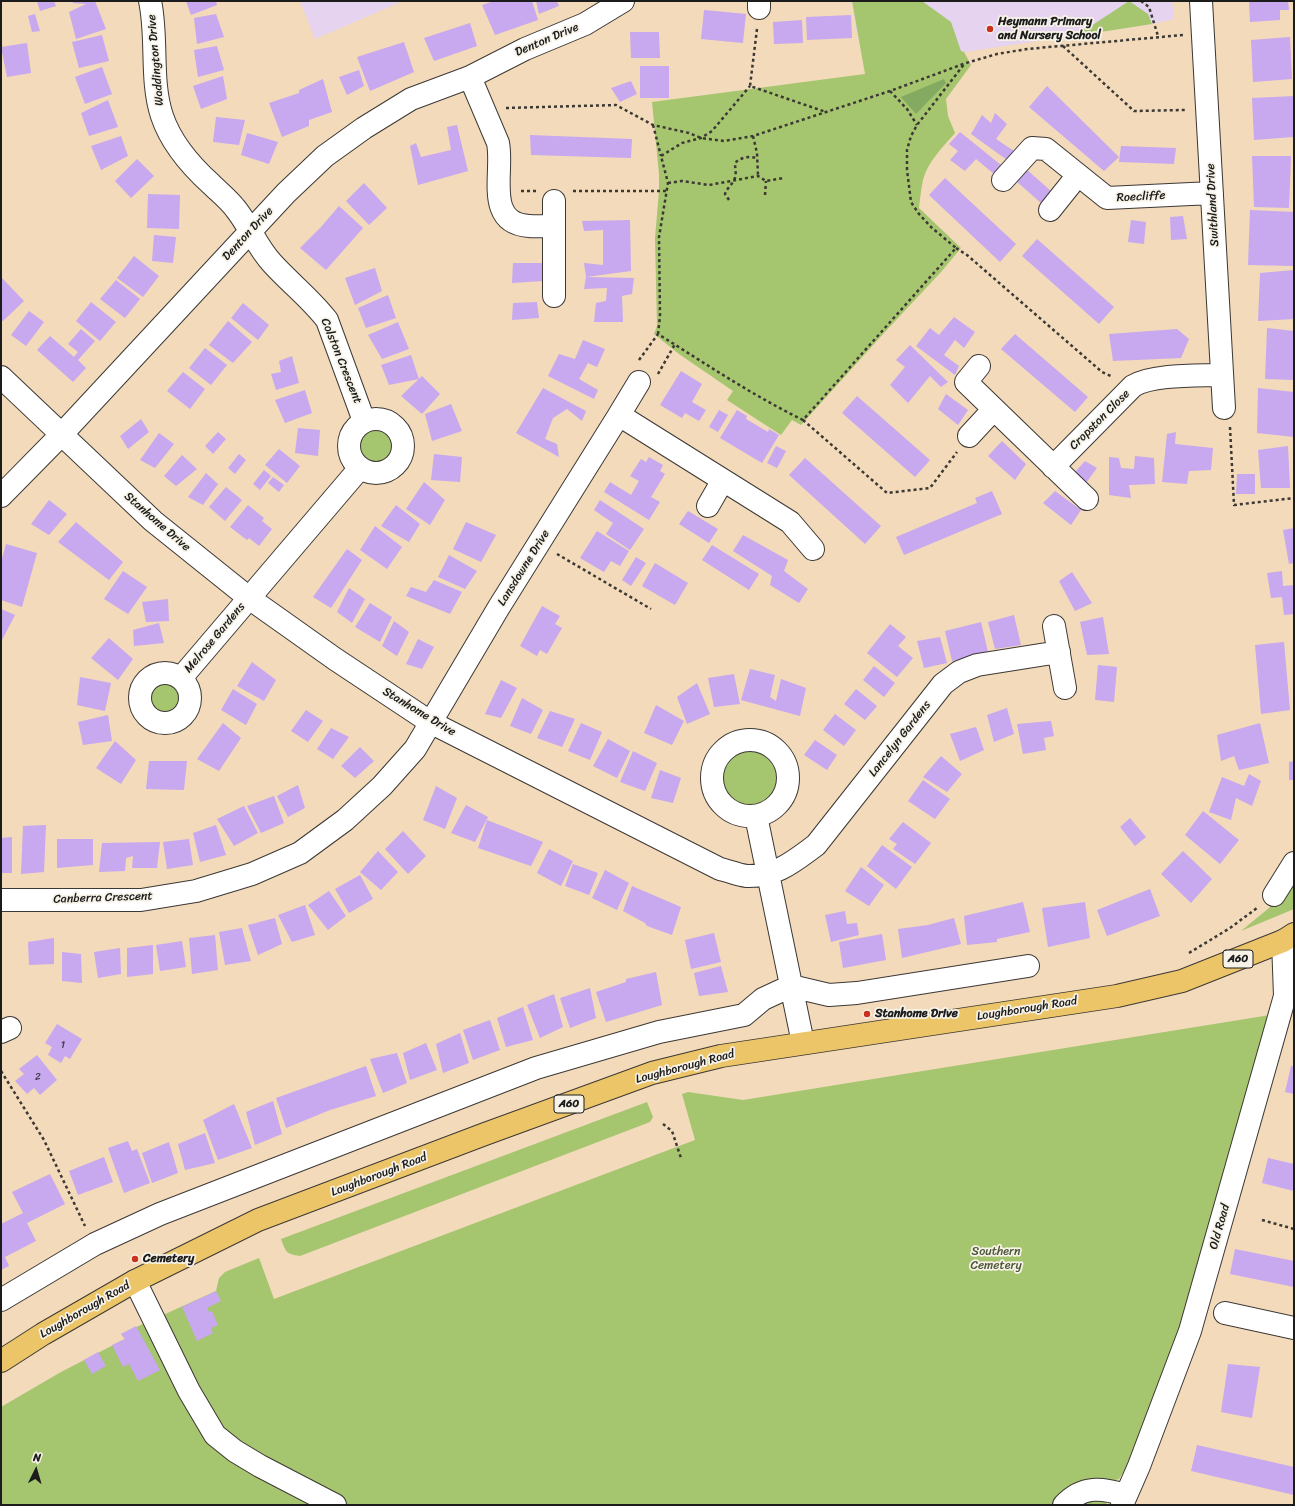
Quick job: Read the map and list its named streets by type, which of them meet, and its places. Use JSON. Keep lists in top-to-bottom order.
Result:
{
  "streets": {
    "main road": ["A60", "Loughborough Road"],
    "street": [
      "Denton Drive",
      "Waddington Drive",
      "Roecliffe",
      "Swithland Drive",
      "Colston Crescent",
      "Cropston Close",
      "Stanhome Drive",
      "Lansdowne Drive",
      "Melrose Gardens",
      "Lancelyn Gardens",
      "Canberra Crescent",
      "Old Road"
    ]
  },
  "crossings": [
    ["Denton Drive", "Waddington Drive"],
    ["Denton Drive", "Colston Crescent"],
    ["Denton Drive", "Stanhome Drive"],
    ["Waddington Drive", "Colston Crescent"],
    ["Roecliffe", "Swithland Drive"],
    ["Swithland Drive", "Cropston Close"],
    ["Stanhome Drive", "Lansdowne Drive"],
    ["Stanhome Drive", "Melrose Gardens"],
    ["Stanhome Drive", "Lancelyn Gardens"],
    ["Stanhome Drive", "Canberra Crescent"],
    ["Lansdowne Drive", "Canberra Crescent"],
    ["Loughborough Road", "Old Road"]
  ],
  "parks": ["Southern Cemetery"],
  "places": ["Heymann Primary and Nursery School", "Stanhome Drive", "Cemetery"],
  "house_numbers": ["1", "2"],
  "north": "top"
}
